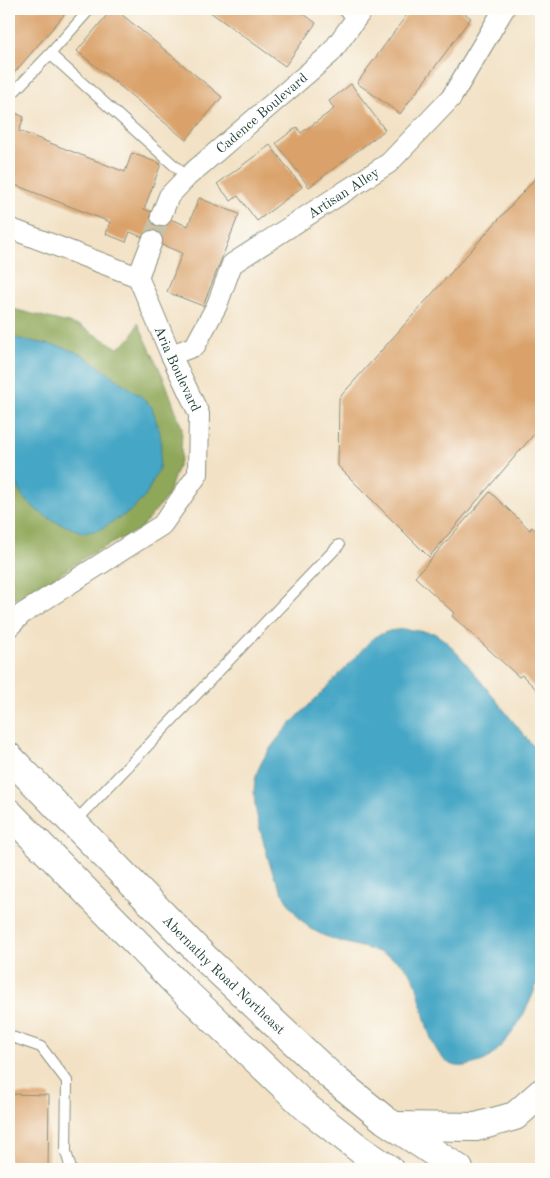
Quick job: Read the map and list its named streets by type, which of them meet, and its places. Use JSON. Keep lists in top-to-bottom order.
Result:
{
  "streets": {
    "main road": ["Abernathy Road Northeast"],
    "street": ["Cadence Boulevard", "Artisan Alley", "Aria Boulevard"]
  },
  "crossings": [
    ["Artisan Alley", "Aria Boulevard"]
  ]
}
